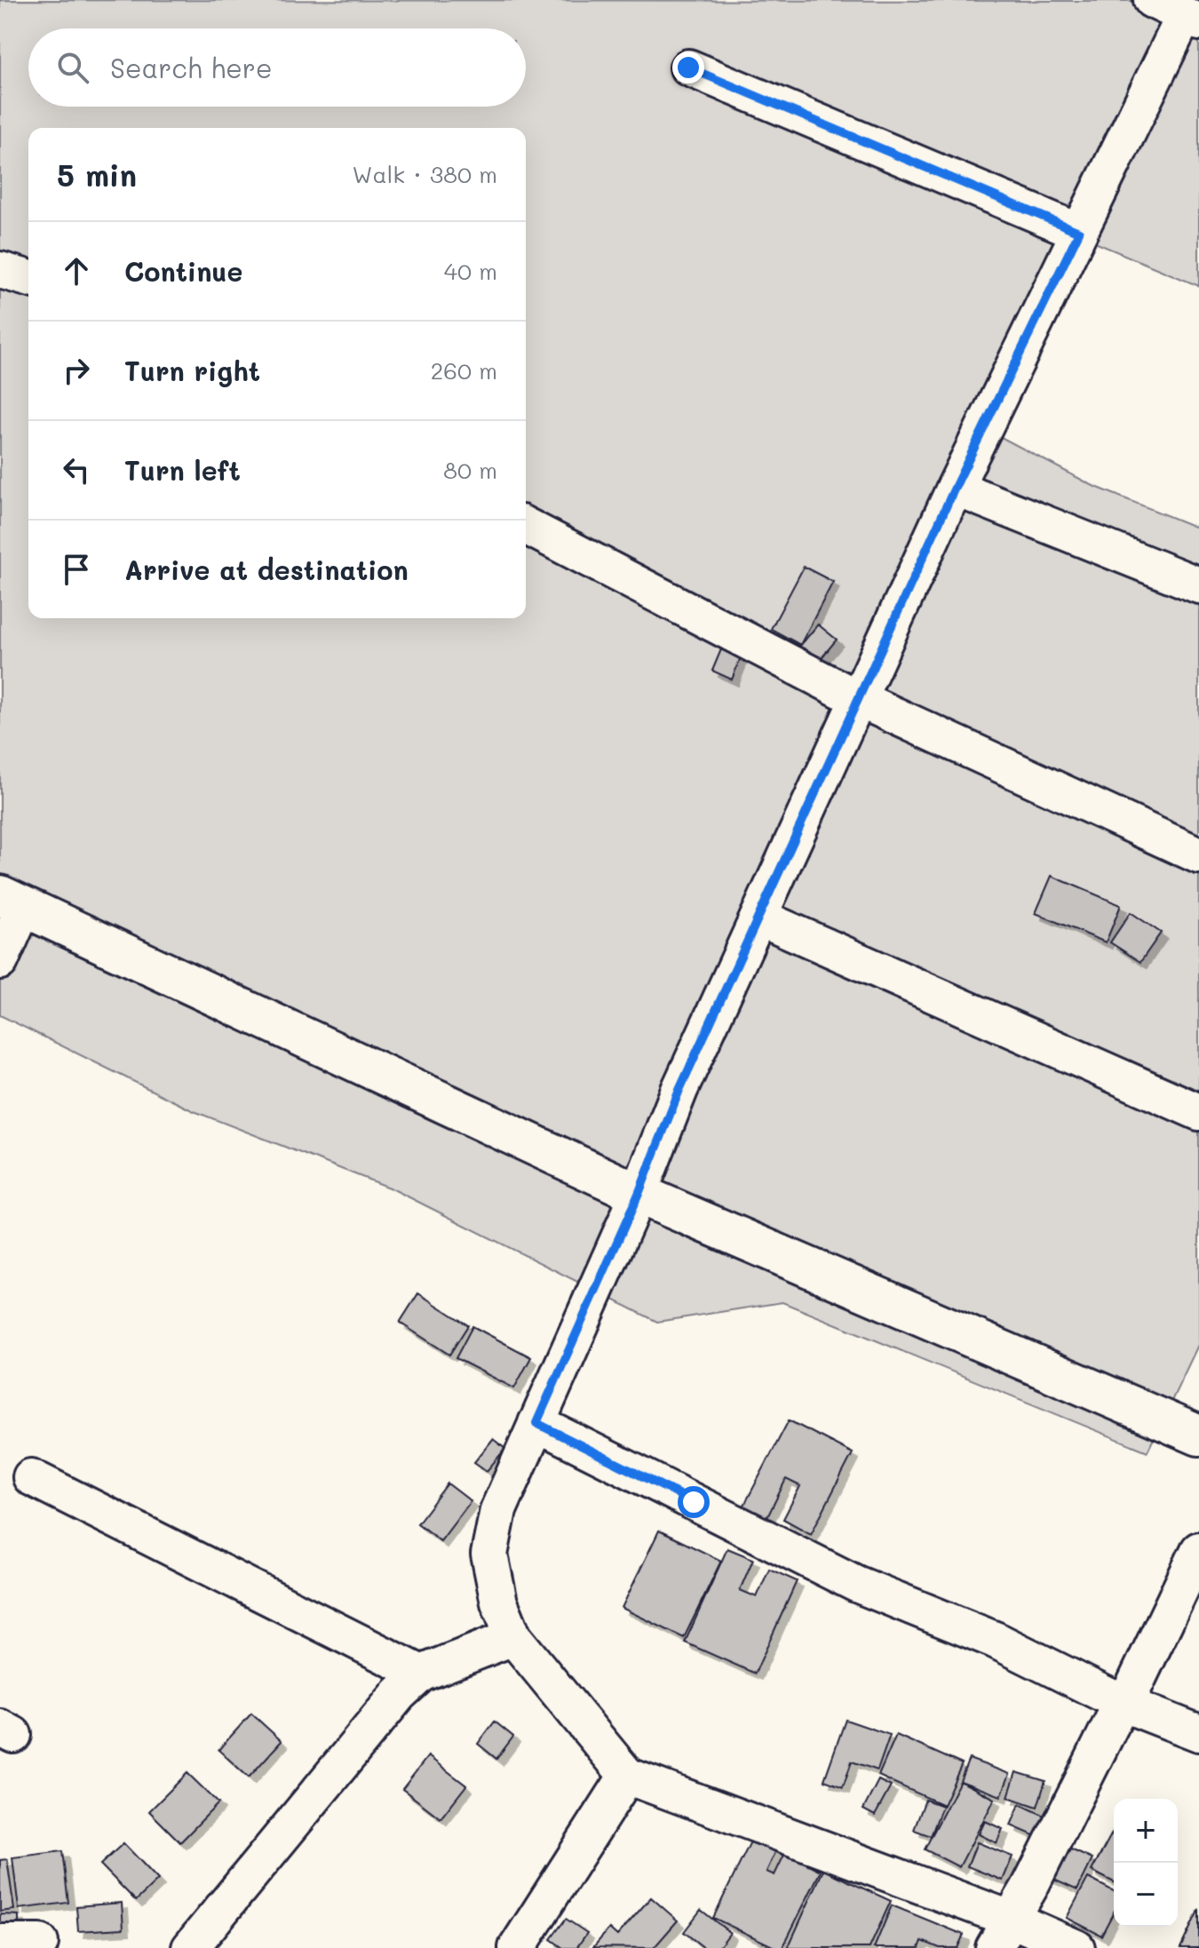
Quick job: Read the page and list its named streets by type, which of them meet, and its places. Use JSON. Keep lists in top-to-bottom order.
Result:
{
  "page": {
    "search": "Search here",
    "heading": ["5 min", "Walk · 380 m"],
    "list": [
      ["Continue", "40 m"],
      ["Turn right", "260 m"],
      ["Turn left", "80 m"],
      "Arrive at destination"
    ],
    "map_buttons": ["+", "−"]
  }
}
